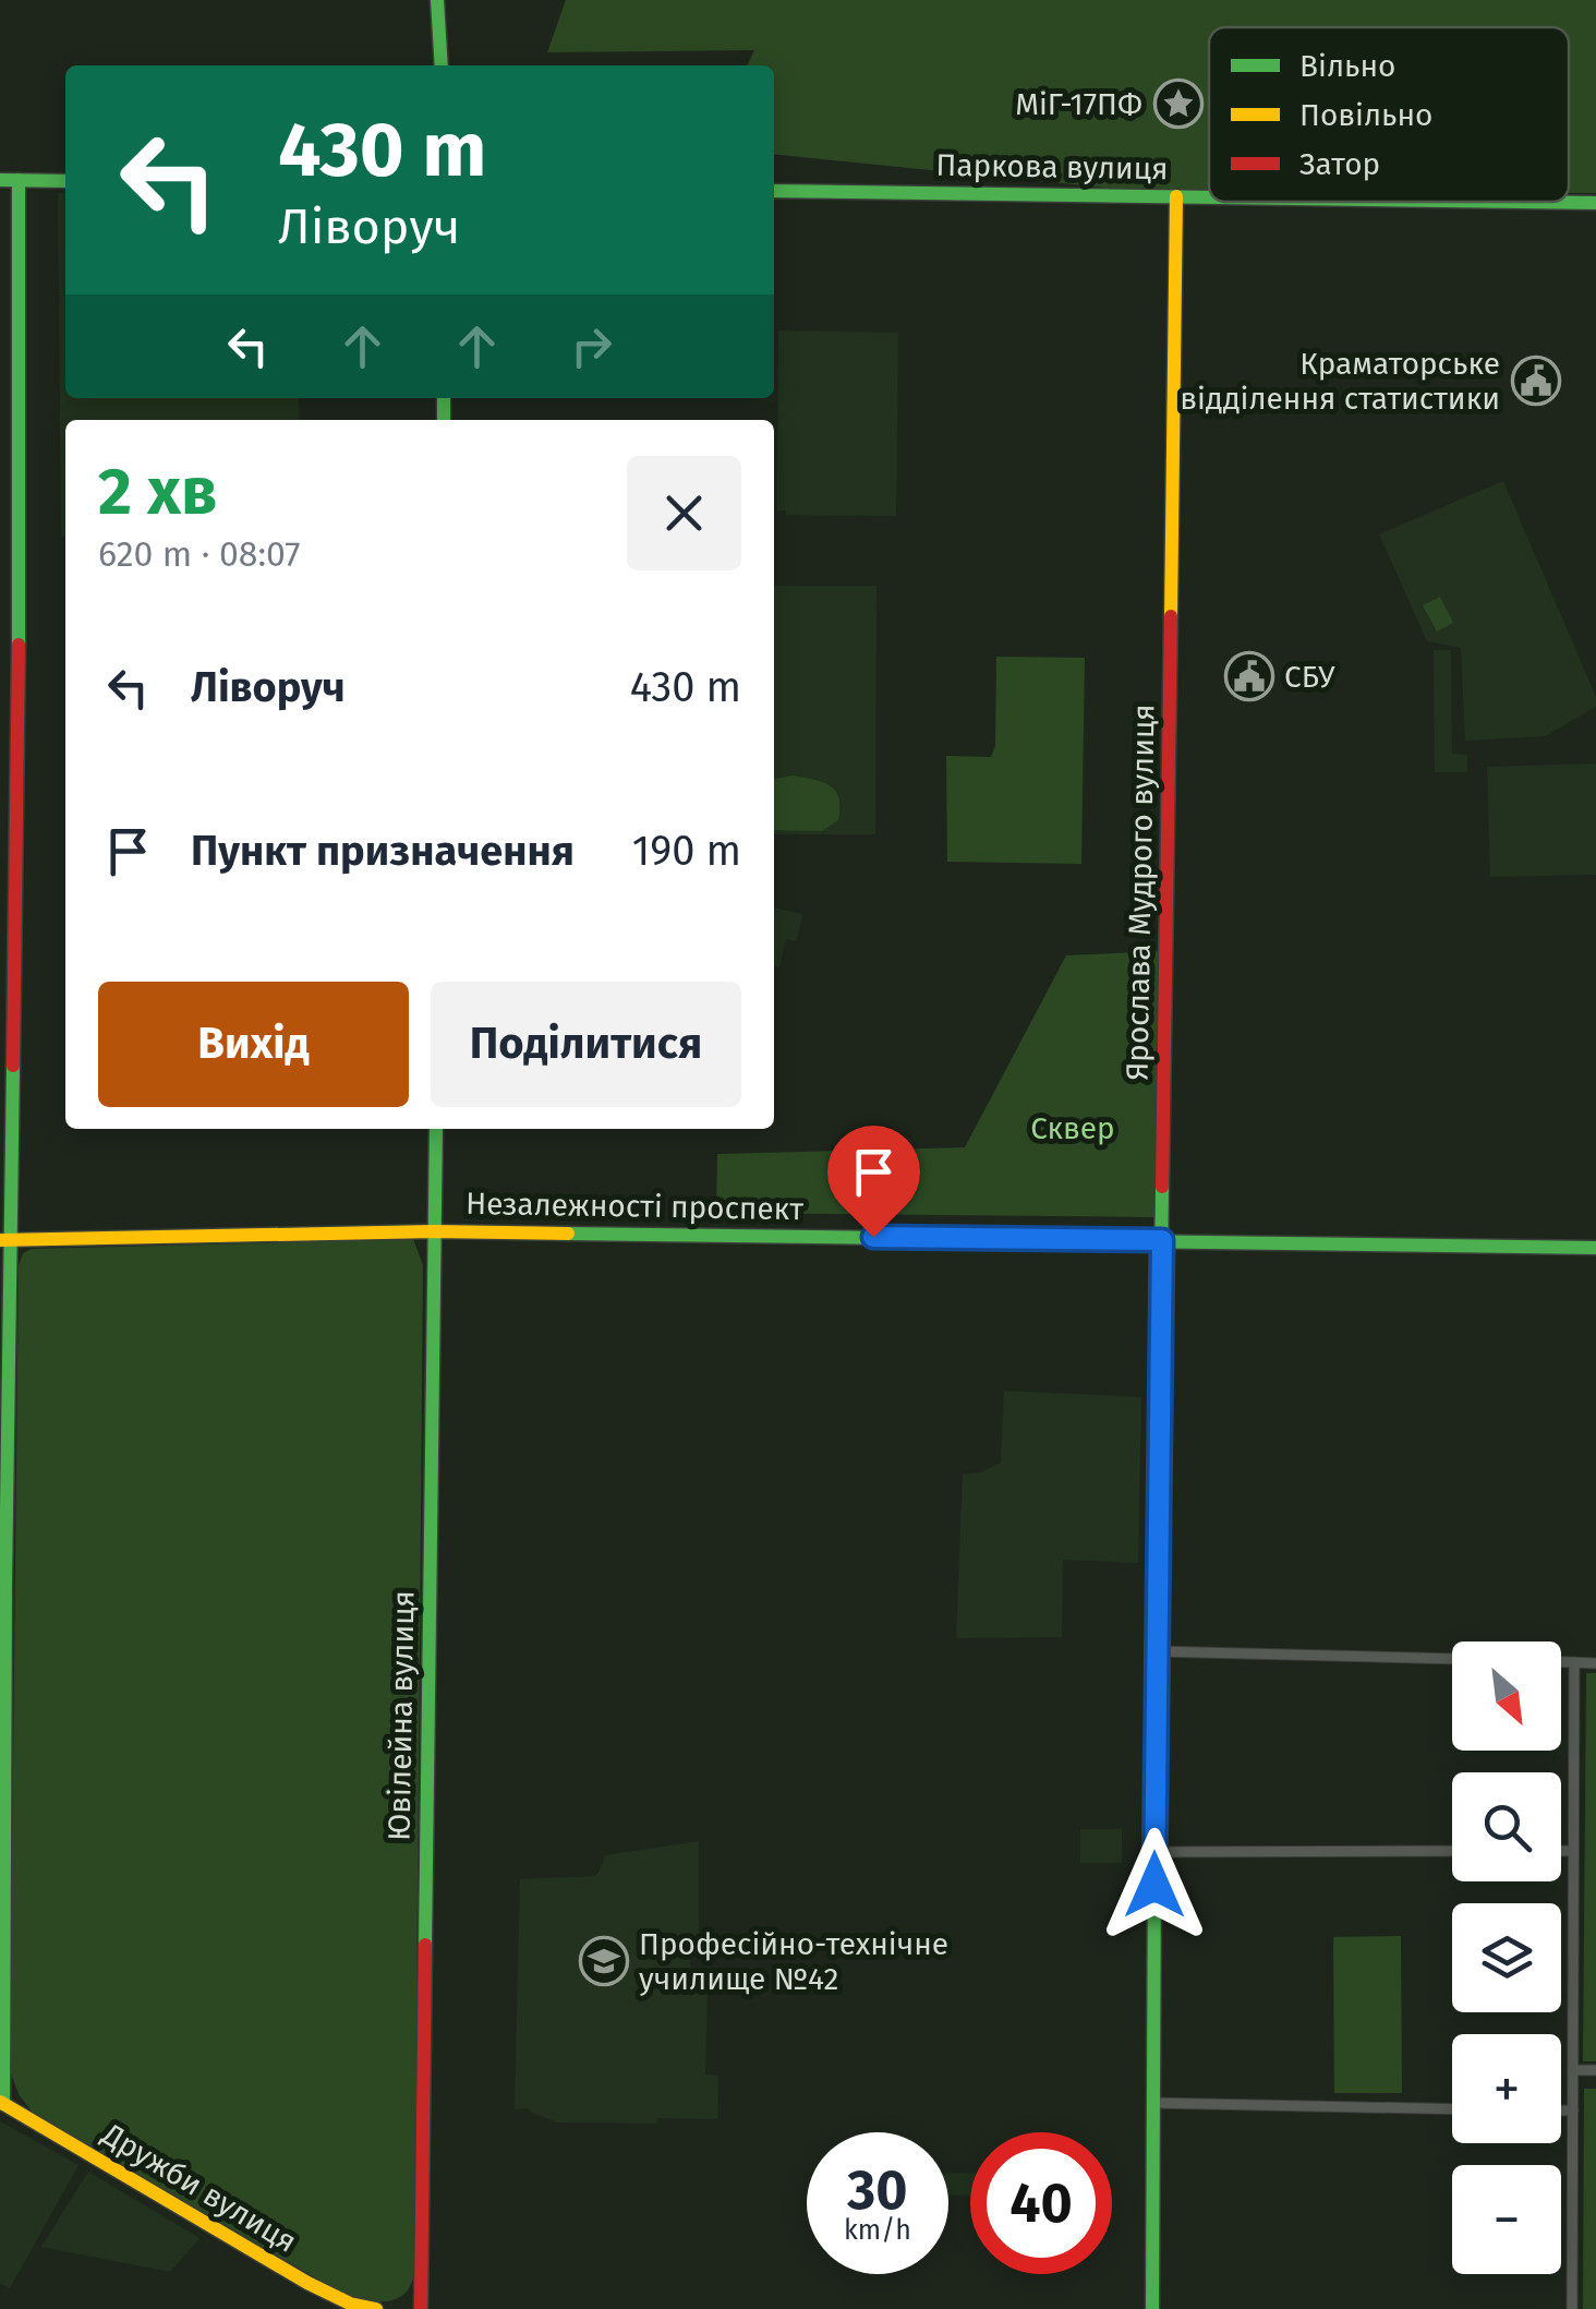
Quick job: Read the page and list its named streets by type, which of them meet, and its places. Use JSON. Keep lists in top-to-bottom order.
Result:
{
  "streets": {
    "street": [
      "Паркова вулиця",
      "Ярослава Мудрого вулиця",
      "Незалежності проспект",
      "Ювілейна вулиця",
      "Дружби вулиця"
    ]
  },
  "crossings": [
    ["Паркова вулиця", "Ярослава Мудрого вулиця"],
    ["Ярослава Мудрого вулиця", "Незалежності проспект"],
    ["Незалежності проспект", "Ювілейна вулиця"]
  ],
  "parks": ["Сквер"],
  "places": {
    "place": ["МіГ-17ПФ"],
    "public building": ["Краматорське відділення статистики", "СБУ"],
    "school or university": ["Професійно-технічне училище №42"]
  },
  "legend": ["Вільно", "Повільно", "Затор"],
  "north": "bottom right",
  "page": {
    "turn": ["430 m", "Ліворуч"],
    "heading": ["2 хв", "620 m · 08:07"],
    "list": [
      {
        "name": "Ліворуч",
        "value": "430 m"
      },
      {
        "name": "Пункт призначення",
        "value": "190 m"
      }
    ],
    "buttons": ["Вихід", "Поділитися"],
    "map_buttons": ["+", "−"],
    "speed": "30 km/h",
    "limit": "40"
  }
}
